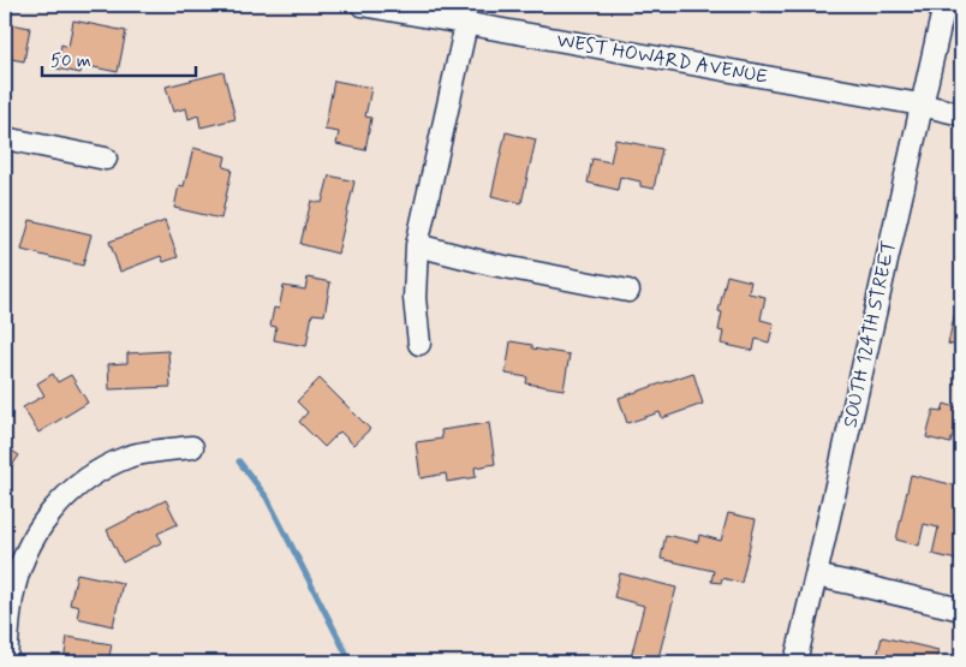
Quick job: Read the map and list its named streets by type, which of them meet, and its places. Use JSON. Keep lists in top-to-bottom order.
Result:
{
  "streets": {
    "street": ["WEST HOWARD AVENUE", "SOUTH 124TH STREET"]
  },
  "crossings": [
    ["WEST HOWARD AVENUE", "SOUTH 124TH STREET"]
  ],
  "scale_bar": "50 m"
}
